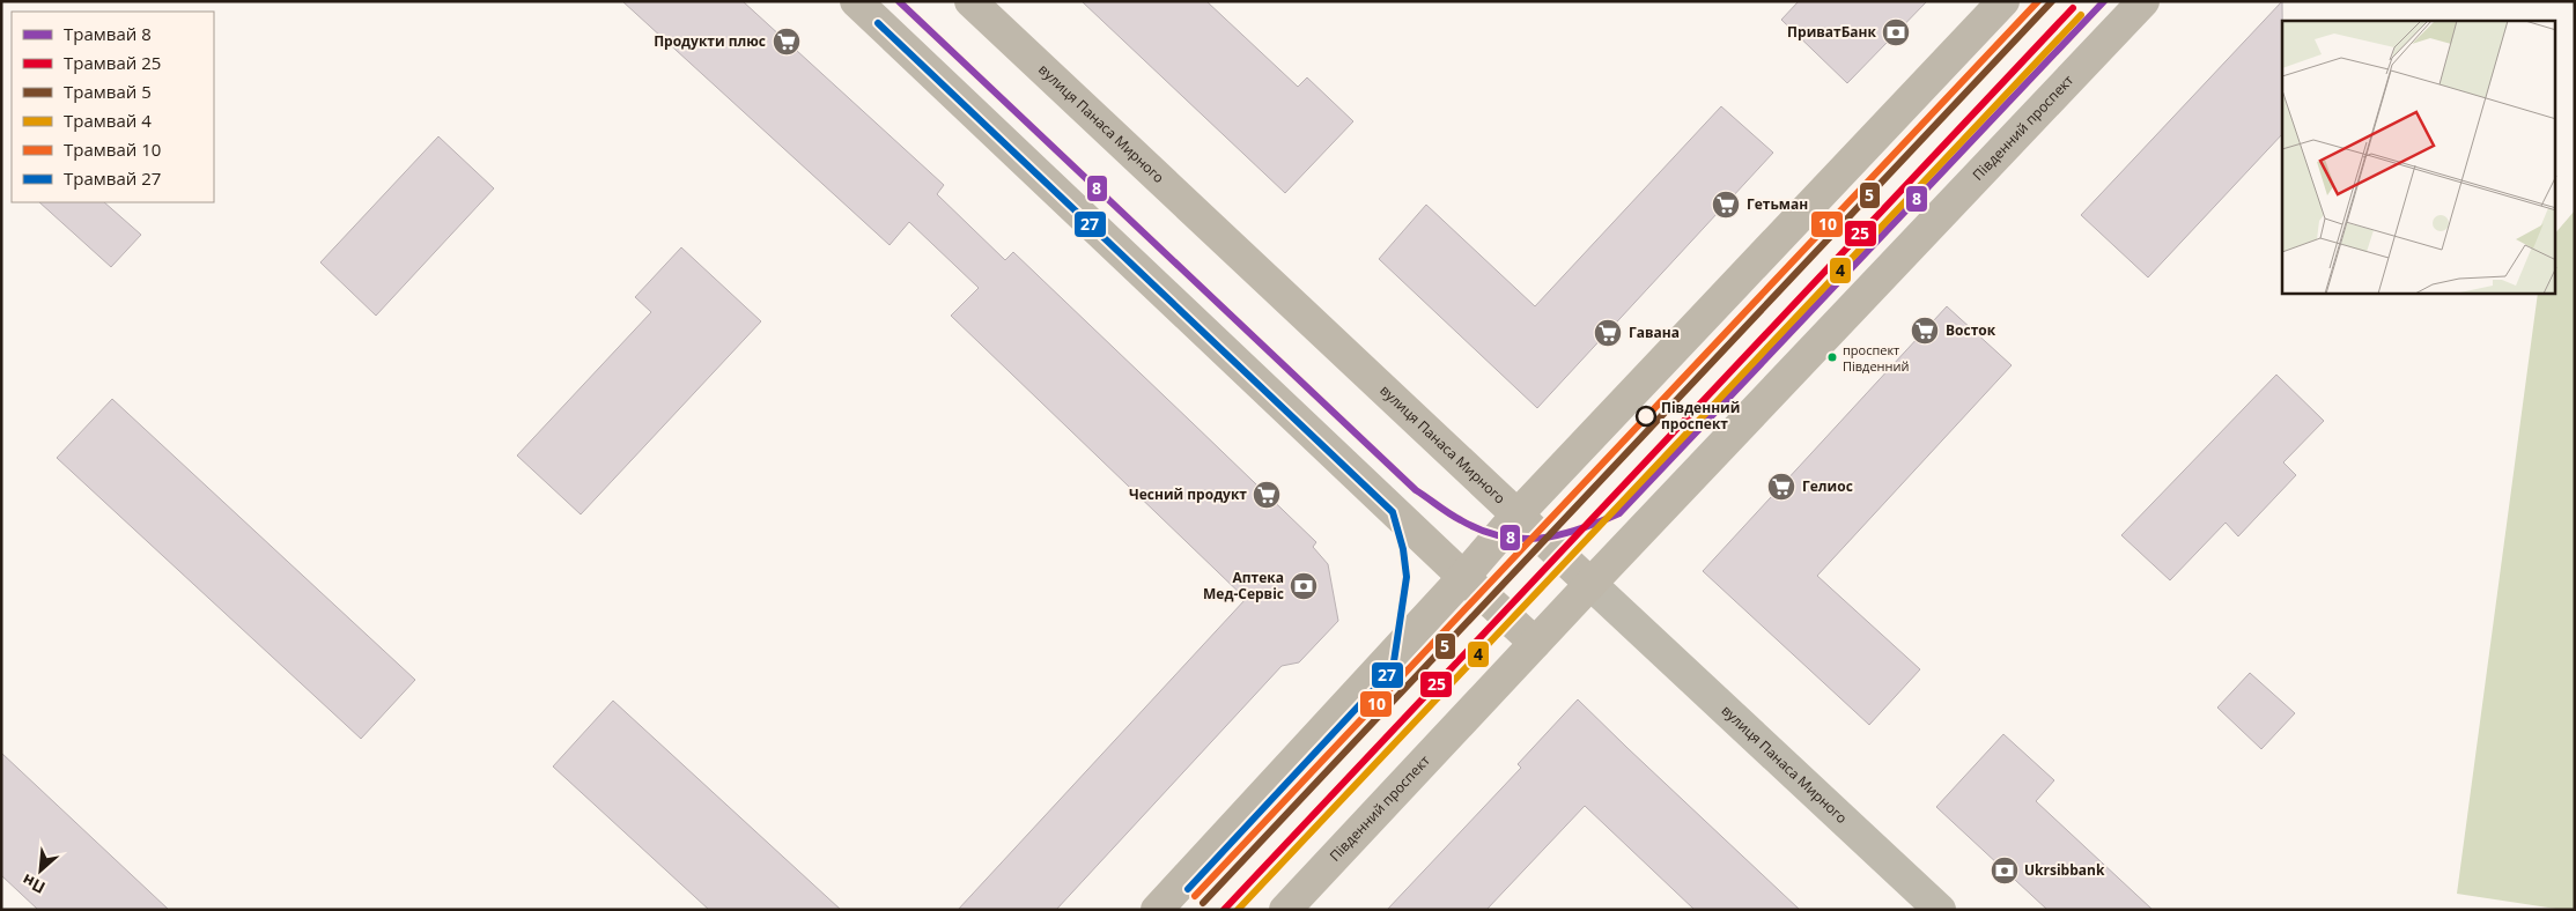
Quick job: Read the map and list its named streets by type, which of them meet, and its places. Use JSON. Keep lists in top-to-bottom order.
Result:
{
  "streets": {
    "main road": ["вулиця Панаса Мирного", "Південний проспект"]
  },
  "crossings": [
    ["вулиця Панаса Мирного", "Південний проспект"]
  ],
  "places": {
    "bank": ["ПриватБанк", "Аптека Мед-Сервіс", "Ukrsibbank"],
    "supermarket": [
      "Продукти плюс",
      "Гетьман",
      "Восток",
      "Гавана",
      "Гелиос",
      "Чесний продукт"
    ],
    "other": ["проспект Південний", "Південний проспект"]
  },
  "lines": [
    "tram line 8",
    "tram line 5",
    "tram line 10",
    "tram line 25",
    "tram line 4",
    "tram line 27"
  ],
  "legend": [
    "Трамвай 8",
    "Трамвай 25",
    "Трамвай 5",
    "Трамвай 4",
    "Трамвай 10",
    "Трамвай 27"
  ],
  "north": "bottom left"
}
